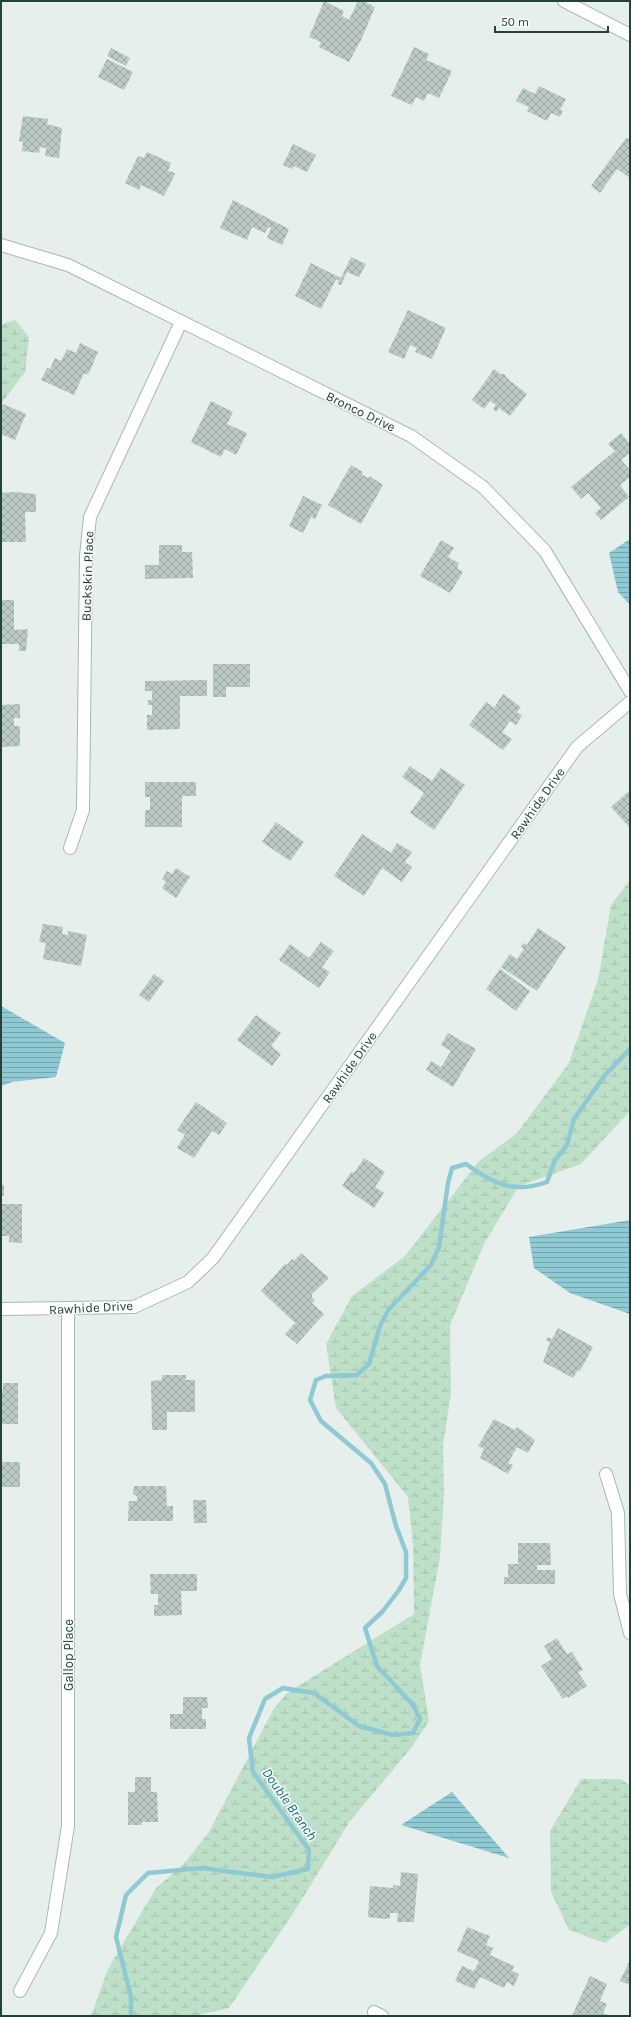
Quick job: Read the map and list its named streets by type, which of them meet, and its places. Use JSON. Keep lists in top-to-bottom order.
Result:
{
  "streets": {
    "street": [
      "Bronco Drive",
      "Buckskin Place",
      "Rawhide Drive",
      "Gallop Place"
    ]
  },
  "crossings": [
    ["Bronco Drive", "Buckskin Place"],
    ["Rawhide Drive", "Gallop Place"]
  ],
  "water": ["Double Branch"],
  "scale_bar": "50 m"
}
